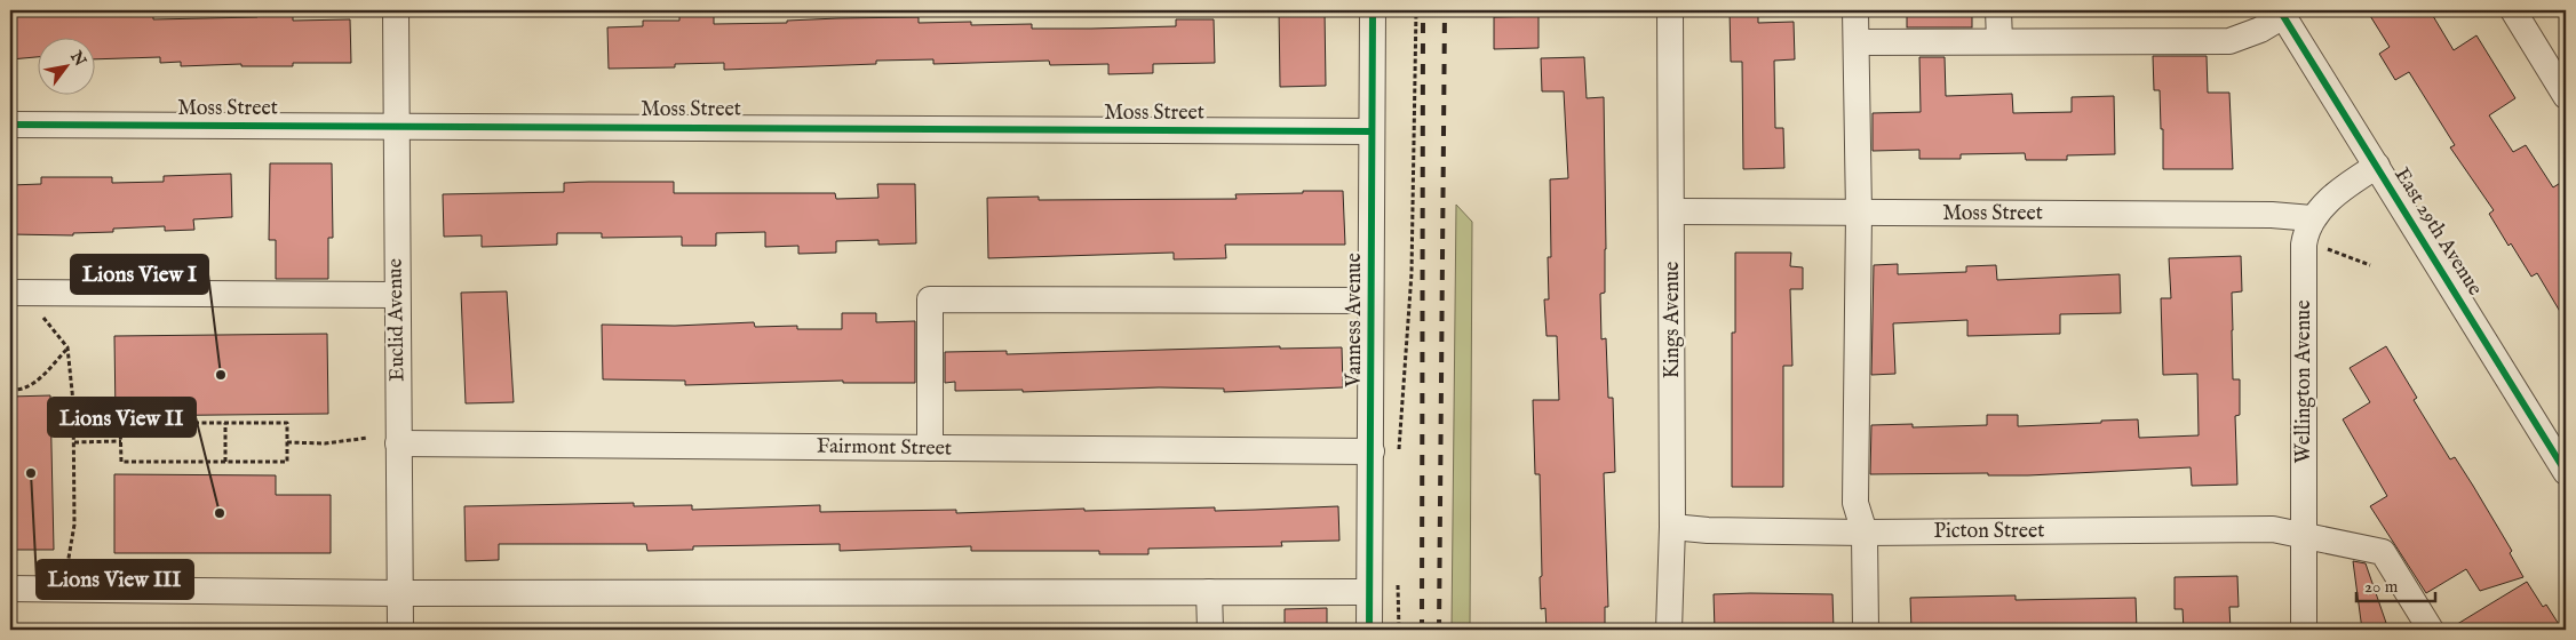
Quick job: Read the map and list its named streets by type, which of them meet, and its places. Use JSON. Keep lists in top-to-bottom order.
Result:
{
  "streets": {
    "street": [
      "Moss Street",
      "East 29th Avenue",
      "Euclid Avenue",
      "Vanness Avenue",
      "Kings Avenue",
      "Wellington Avenue",
      "Fairmont Street",
      "Picton Street"
    ]
  },
  "crossings": [
    ["Moss Street", "Euclid Avenue"],
    ["Moss Street", "Vanness Avenue"],
    ["Moss Street", "Kings Avenue"],
    ["Moss Street", "Wellington Avenue"],
    ["East 29th Avenue", "Wellington Avenue"],
    ["Euclid Avenue", "Fairmont Street"],
    ["Vanness Avenue", "Fairmont Street"],
    ["Kings Avenue", "Picton Street"],
    ["Wellington Avenue", "Picton Street"]
  ],
  "places": ["Lions View I", "Lions View III", "Lions View II"],
  "scale_bar": "20 m",
  "north": "top right"
}
